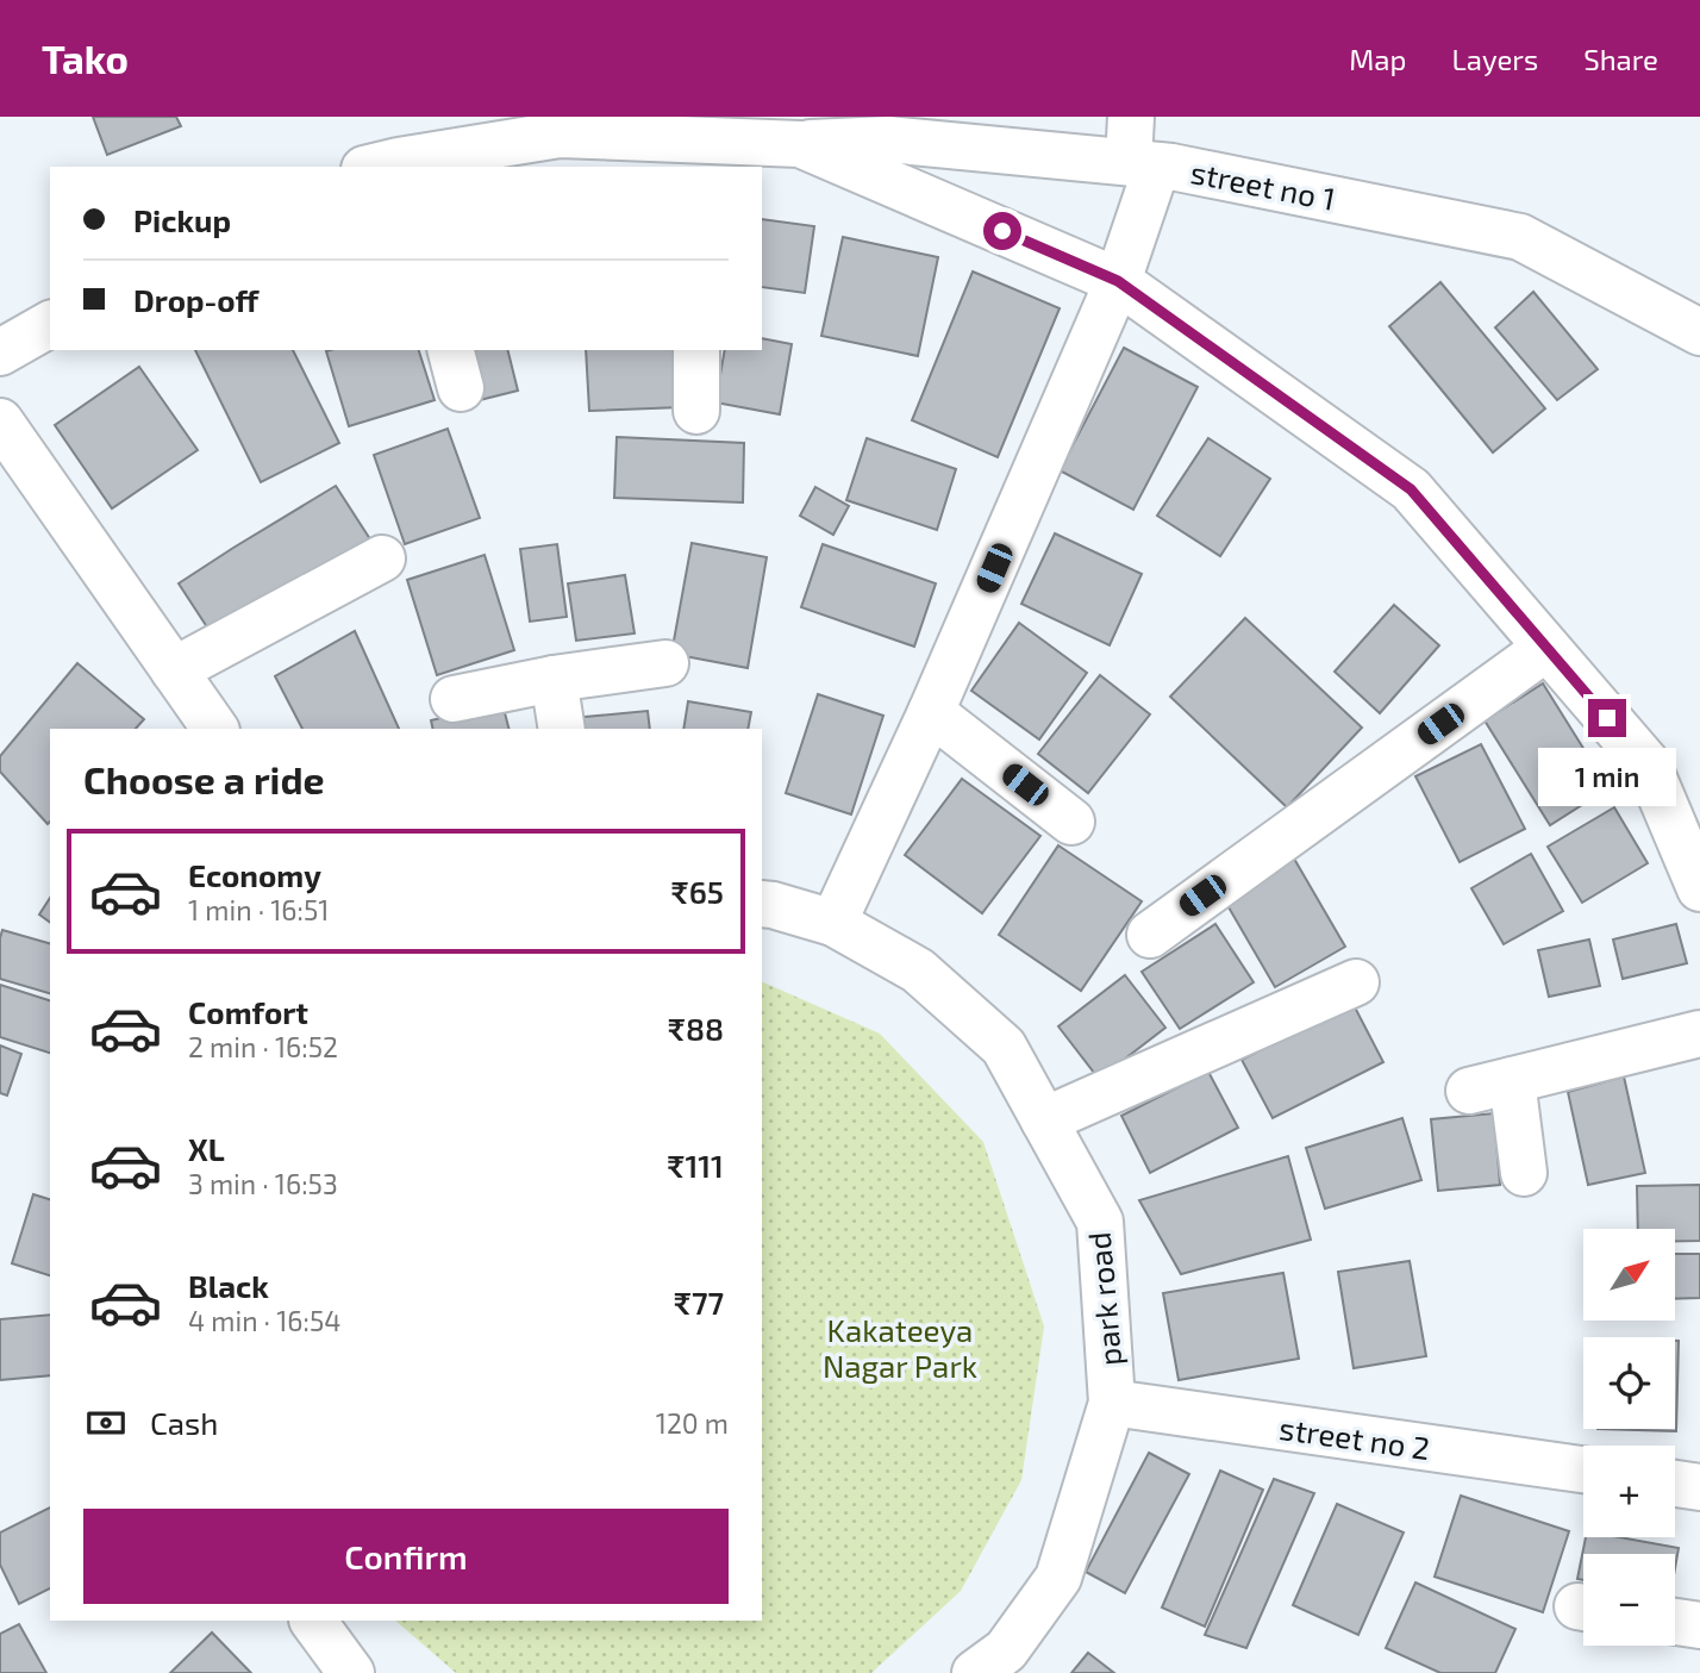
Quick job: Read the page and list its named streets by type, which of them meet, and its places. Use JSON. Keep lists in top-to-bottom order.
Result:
{
  "streets": {
    "street": ["street no 1", "park road", "street no 2"]
  },
  "crossings": [
    ["park road", "street no 2"]
  ],
  "parks": ["Kakateeya Nagar Park"],
  "north": "top right",
  "page": {
    "header": "Tako",
    "nav": ["Map", "Layers", "Share"],
    "banner": ["Pickup", "Drop-off"],
    "heading": "Choose a ride",
    "bubble": "1 min",
    "list": [
      {
        "name": "Economy",
        "note": "1 min · 16:51",
        "value": "₹65"
      },
      {
        "name": "Comfort",
        "note": "2 min · 16:52",
        "value": "₹88"
      },
      {
        "name": "XL",
        "note": "3 min · 16:53",
        "value": "₹111"
      },
      {
        "name": "Black",
        "note": "4 min · 16:54",
        "value": "₹77"
      }
    ],
    "map_buttons": ["+", "−"],
    "pay": ["Cash", "120 m"],
    "buttons": "Confirm"
  }
}
